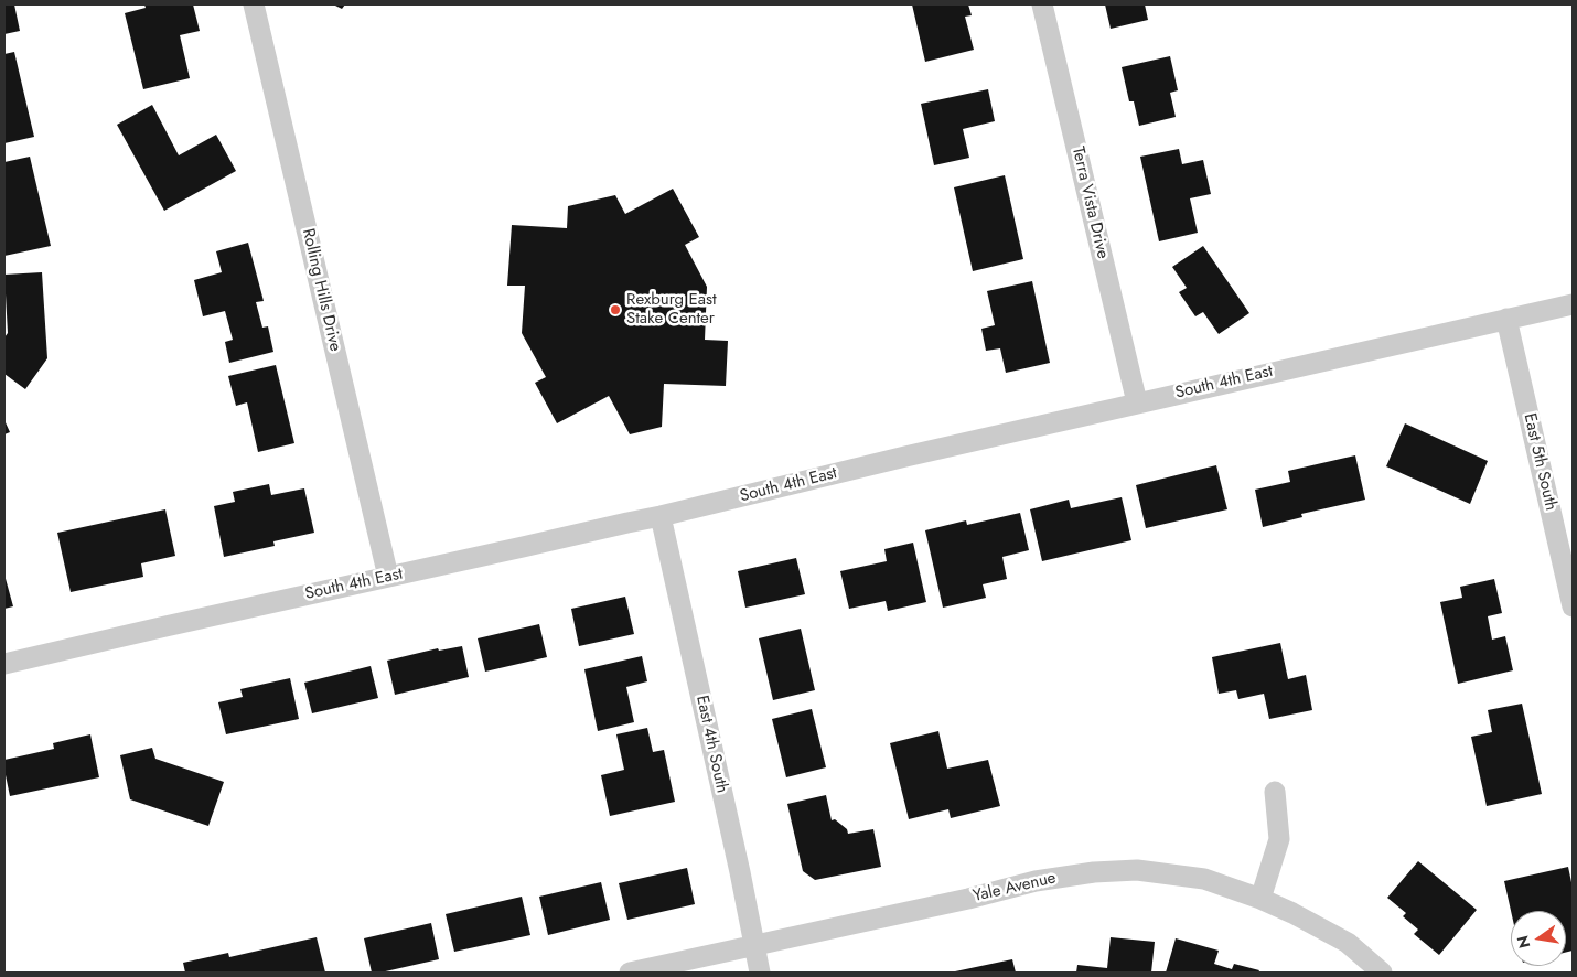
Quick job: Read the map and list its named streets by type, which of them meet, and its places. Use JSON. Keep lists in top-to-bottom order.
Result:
{
  "streets": {
    "street": [
      "Terra Vista Drive",
      "Rolling Hills Drive",
      "South 4th East",
      "East 5th South",
      "East 4th South",
      "Yale Avenue"
    ]
  },
  "crossings": [
    ["Terra Vista Drive", "South 4th East"],
    ["Rolling Hills Drive", "South 4th East"],
    ["South 4th East", "East 5th South"],
    ["South 4th East", "East 4th South"],
    ["East 4th South", "Yale Avenue"]
  ],
  "places": ["Rexburg East Stake Center"],
  "north": "left"
}
